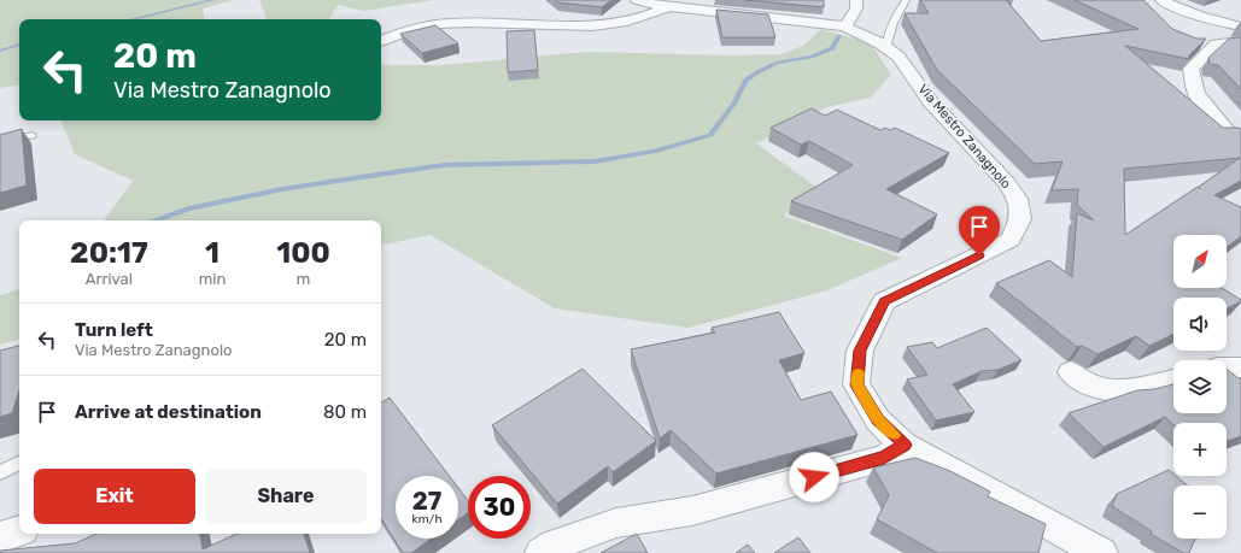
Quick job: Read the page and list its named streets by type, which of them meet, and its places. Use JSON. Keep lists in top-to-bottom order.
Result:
{
  "streets": {
    "street": ["Via Mestro Zanagnolo"]
  },
  "north": "top right",
  "page": {
    "turn": ["20 m", "Via Mestro Zanagnolo"],
    "eta": [
      "20:17",
      "Arrival",
      "1",
      "min",
      "100",
      "m"
    ],
    "map_buttons": ["+", "−"],
    "list": [
      {
        "name": "Turn left",
        "note": "Via Mestro Zanagnolo",
        "value": "20 m"
      },
      {
        "name": "Arrive at destination",
        "value": "80 m"
      }
    ],
    "buttons": ["Exit", "Share"],
    "speed": "27 km/h",
    "limit": "30"
  }
}
